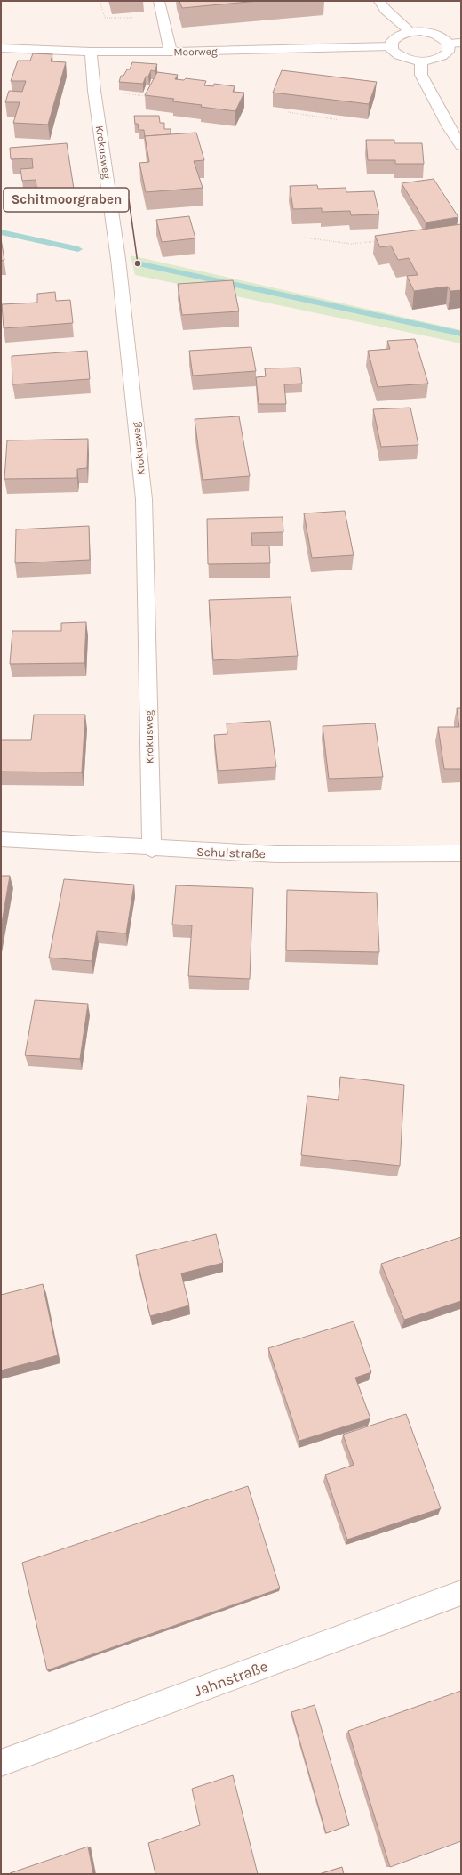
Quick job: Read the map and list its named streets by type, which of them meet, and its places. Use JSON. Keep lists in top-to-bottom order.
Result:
{
  "streets": {
    "street": [
      "Moorweg",
      "Krokusweg",
      "Schulstraße",
      "Jahnstraße"
    ]
  },
  "crossings": [
    ["Moorweg", "Krokusweg"],
    ["Krokusweg", "Schulstraße"]
  ],
  "places": ["Schitmoorgraben"]
}
